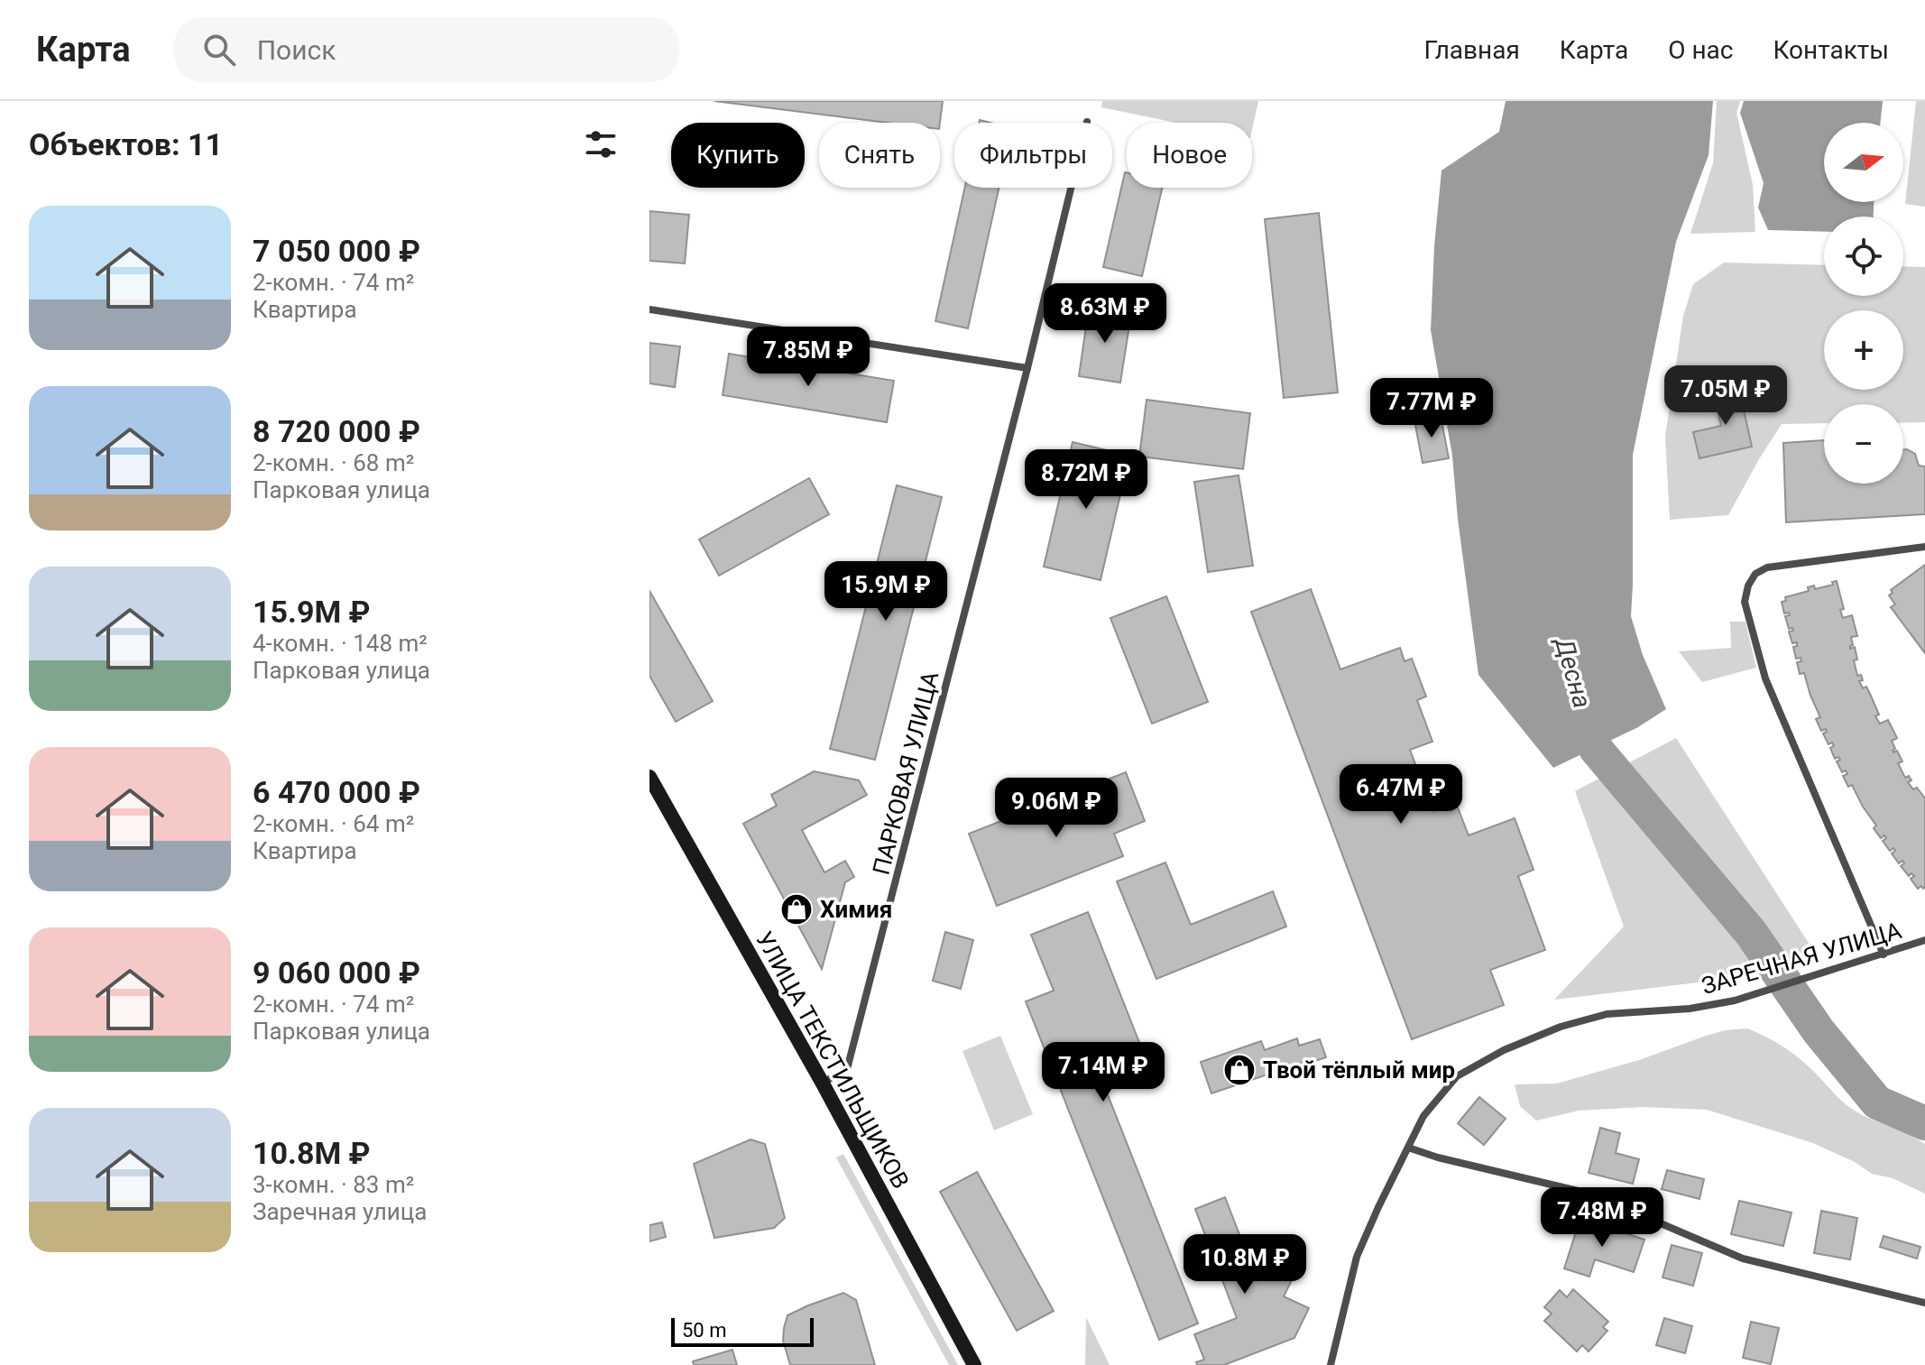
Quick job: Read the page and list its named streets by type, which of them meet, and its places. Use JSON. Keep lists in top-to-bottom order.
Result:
{
  "streets": {
    "main road": ["УЛИЦА ТЕКСТИЛЬЩИКОВ"],
    "street": ["ПАРКОВАЯ УЛИЦА", "ЗАРЕЧНАЯ УЛИЦА"]
  },
  "crossings": [
    ["ПАРКОВАЯ УЛИЦА", "УЛИЦА ТЕКСТИЛЬЩИКОВ"]
  ],
  "water": ["Десна"],
  "places": {
    "shop": ["Химия", "Твой тёплый мир"]
  },
  "scale_bar": "50 m",
  "north": "right",
  "page": {
    "header": "Карта",
    "search": "Поиск",
    "nav": [
      "Главная",
      "Карта",
      "О нас",
      "Контакты"
    ],
    "heading": "Объектов: 11",
    "map_buttons": ["+", "−"],
    "chip": [
      "Купить",
      "Снять",
      "Фильтры",
      "Новое"
    ],
    "list": [
      {
        "name": "7 050 000 ₽",
        "note": "2-комн. · 74 m² · Квартира"
      },
      {
        "name": "8 720 000 ₽",
        "note": "2-комн. · 68 m² · Парковая улица"
      },
      {
        "name": "15.9M ₽",
        "note": "4-комн. · 148 m² · Парковая улица"
      },
      {
        "name": "6 470 000 ₽",
        "note": "2-комн. · 64 m² · Квартира"
      },
      {
        "name": "9 060 000 ₽",
        "note": "2-комн. · 74 m² · Парковая улица"
      },
      {
        "name": "10.8M ₽",
        "note": "3-комн. · 83 m² · Заречная улица"
      }
    ],
    "price": [
      "8.63M ₽",
      "7.85M ₽",
      "7.05M ₽",
      "7.77M ₽",
      "8.72M ₽",
      "15.9M ₽",
      "6.47M ₽",
      "9.06M ₽",
      "7.14M ₽",
      "7.48M ₽",
      "10.8M ₽"
    ],
    "scale": "50 m"
  }
}
